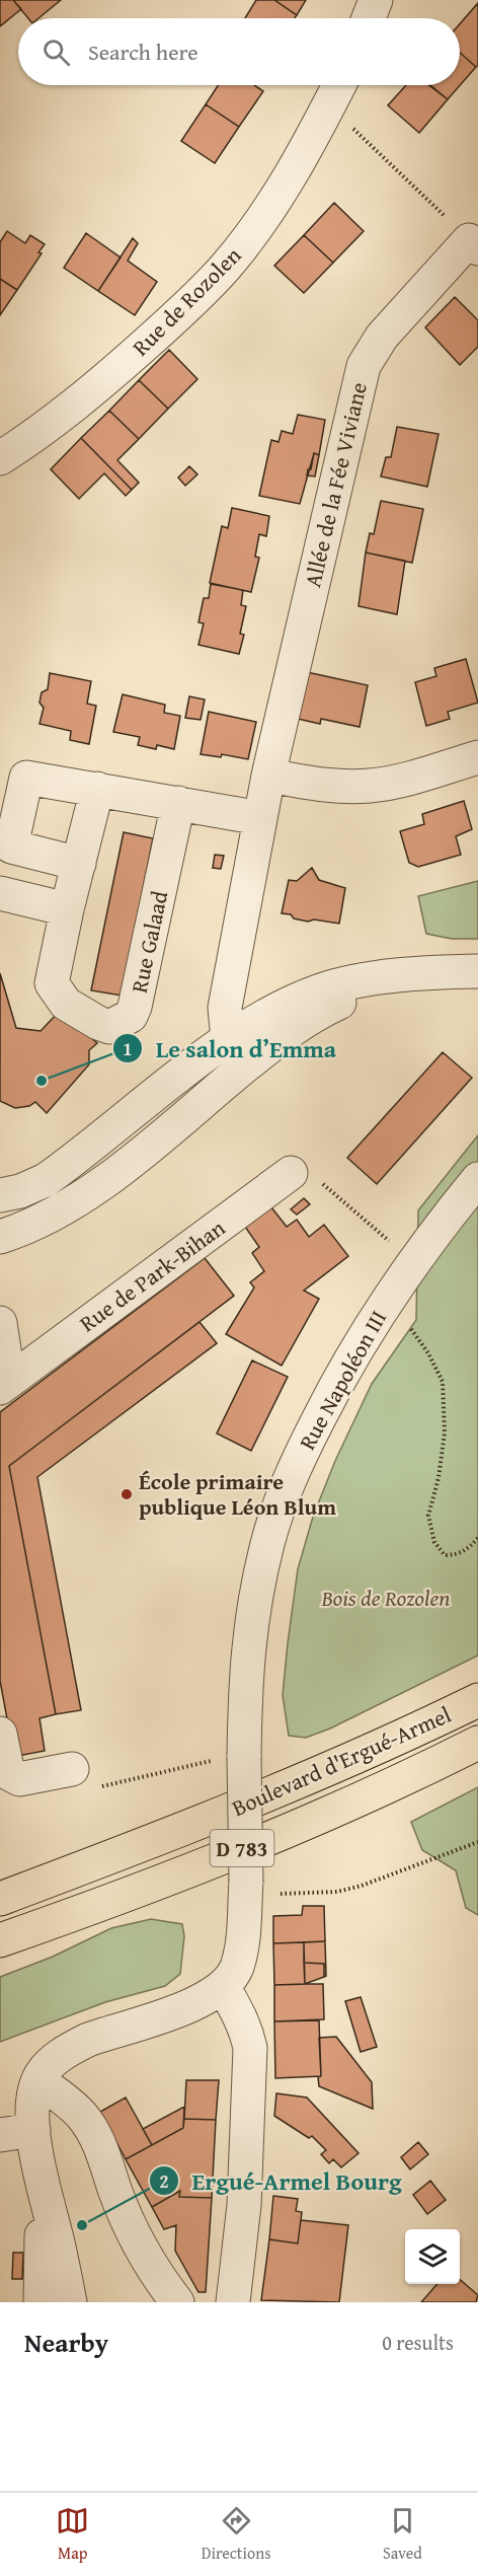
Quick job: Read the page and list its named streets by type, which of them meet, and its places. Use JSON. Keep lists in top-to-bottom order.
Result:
{
  "streets": {
    "main road": ["Boulevard d'Ergué-Armel", "D 783"],
    "street": [
      "Rue de Rozolen",
      "Allée de la Fée Viviane",
      "Rue Galaad",
      "Rue de Park-Bihan",
      "Rue Napoléon III"
    ]
  },
  "parks": ["Bois de Rozolen"],
  "places": ["Le salon d’Emma", "École primaire publique Léon Blum", "Ergué-Armel Bourg"],
  "page": {
    "search": "Search here",
    "heading": ["Nearby", "0 results"],
    "nav": ["Map", "Directions", "Saved"]
  }
}
